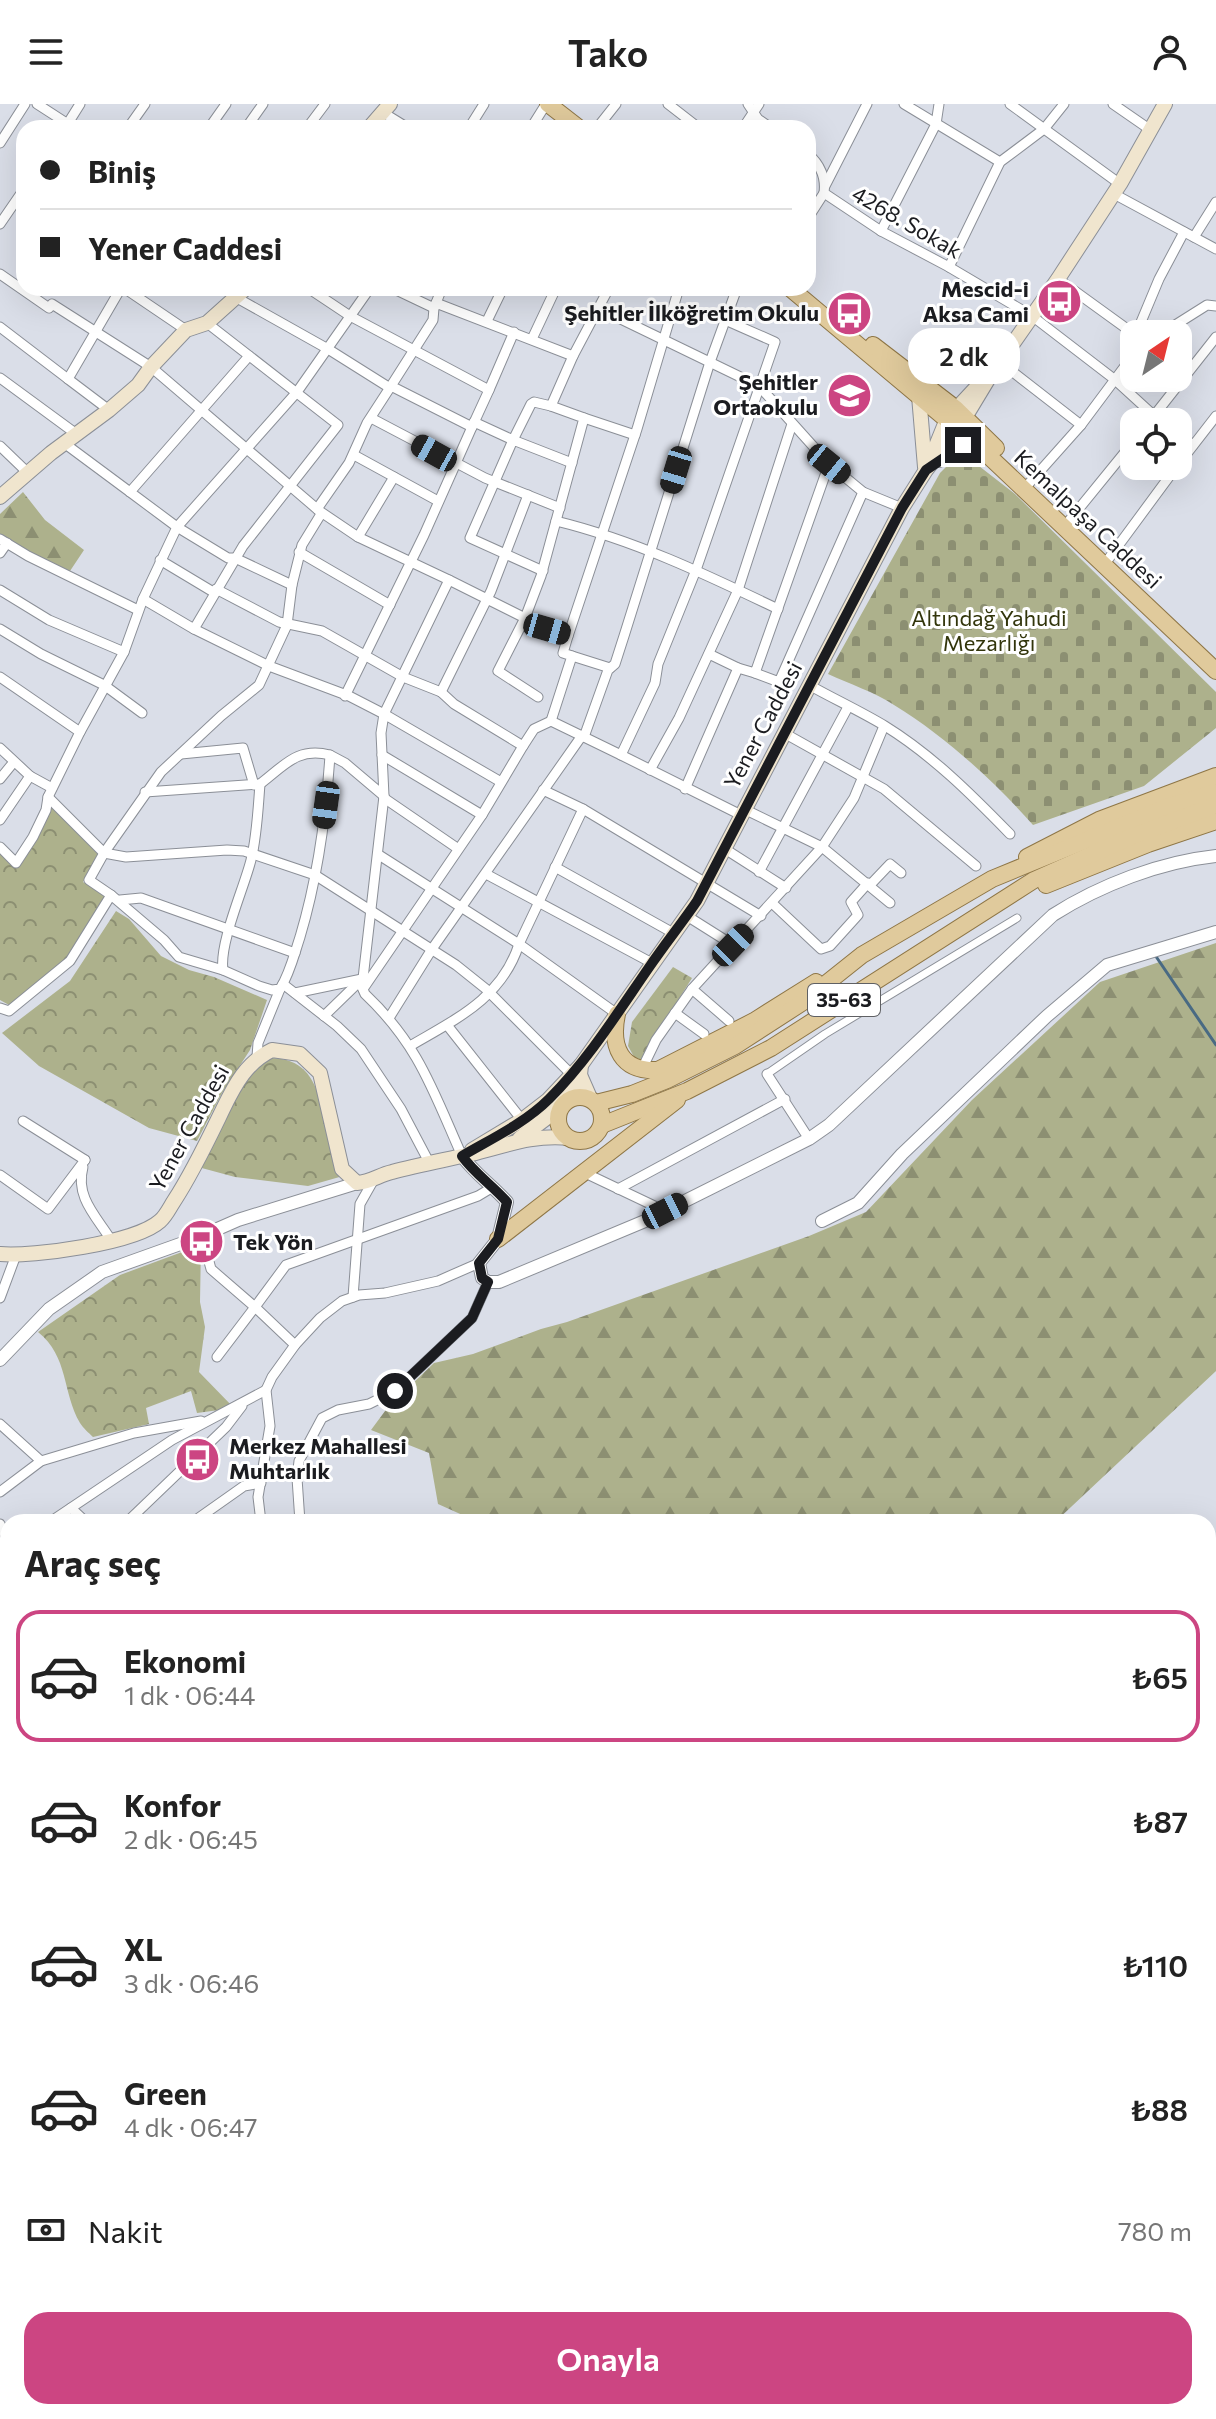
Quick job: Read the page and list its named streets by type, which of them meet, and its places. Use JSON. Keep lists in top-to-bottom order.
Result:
{
  "streets": {
    "main road": ["Kemalpaşa Caddesi", "Yener Caddesi", "35-63"],
    "street": ["4268. Sokak"]
  },
  "crossings": [
    ["Kemalpaşa Caddesi", "Yener Caddesi"],
    ["Yener Caddesi", "35-63"]
  ],
  "parks": ["Altındağ Yahudi Mezarlığı"],
  "places": {
    "bus stop": [
      "Mescid-i Aksa Cami",
      "Şehitler İlköğretim Okulu",
      "Tek Yön",
      "Merkez Mahallesi Muhtarlık"
    ],
    "school or university": ["Şehitler Ortaokulu"]
  },
  "north": "top right",
  "page": {
    "header": "Tako",
    "banner": ["Biniş", "Yener Caddesi"],
    "bubble": "2 dk",
    "heading": "Araç seç",
    "list": [
      {
        "name": "Ekonomi",
        "note": "1 dk · 06:44",
        "value": "₺65"
      },
      {
        "name": "Konfor",
        "note": "2 dk · 06:45",
        "value": "₺87"
      },
      {
        "name": "XL",
        "note": "3 dk · 06:46",
        "value": "₺110"
      },
      {
        "name": "Green",
        "note": "4 dk · 06:47",
        "value": "₺88"
      }
    ],
    "pay": ["Nakit", "780 m"],
    "buttons": "Onayla"
  }
}
